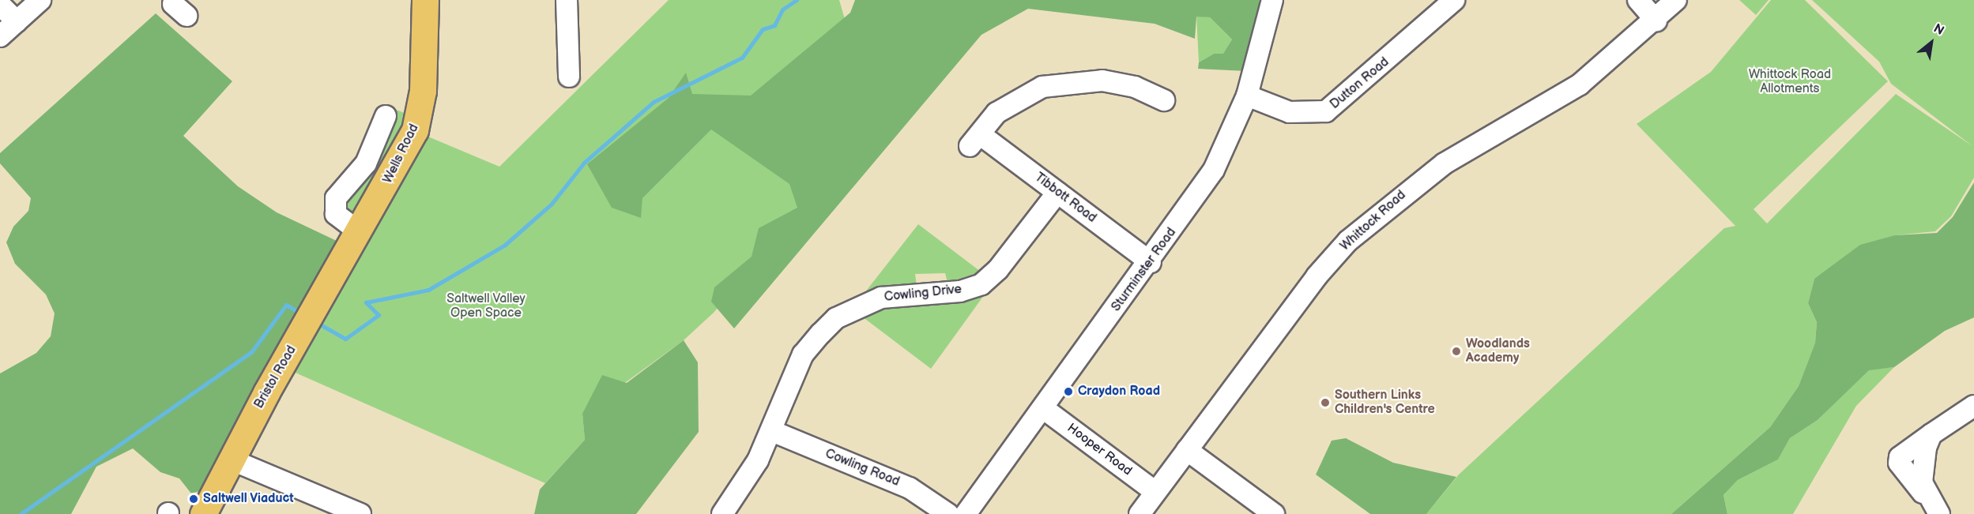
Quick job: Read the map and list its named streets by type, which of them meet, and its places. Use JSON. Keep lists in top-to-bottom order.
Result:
{
  "streets": {
    "highway": ["Wells Road", "Bristol Road"],
    "street": [
      "Dutton Road",
      "Tibbott Road",
      "Whittock Road",
      "Sturminster Road",
      "Cowling Drive",
      "Hooper Road",
      "Cowling Road"
    ]
  },
  "crossings": [
    ["Dutton Road", "Sturminster Road"],
    ["Wells Road", "Bristol Road"],
    ["Tibbott Road", "Sturminster Road"],
    ["Tibbott Road", "Cowling Drive"],
    ["Whittock Road", "Hooper Road"],
    ["Sturminster Road", "Hooper Road"],
    ["Cowling Drive", "Cowling Road"]
  ],
  "parks": ["Whittock Road Allotments", "Saltwell Valley Open Space"],
  "places": [
    "Woodlands Academy",
    "Craydon Road",
    "Southern Links Children's Centre",
    "Saltwell Viaduct"
  ],
  "north": "top right"
}
